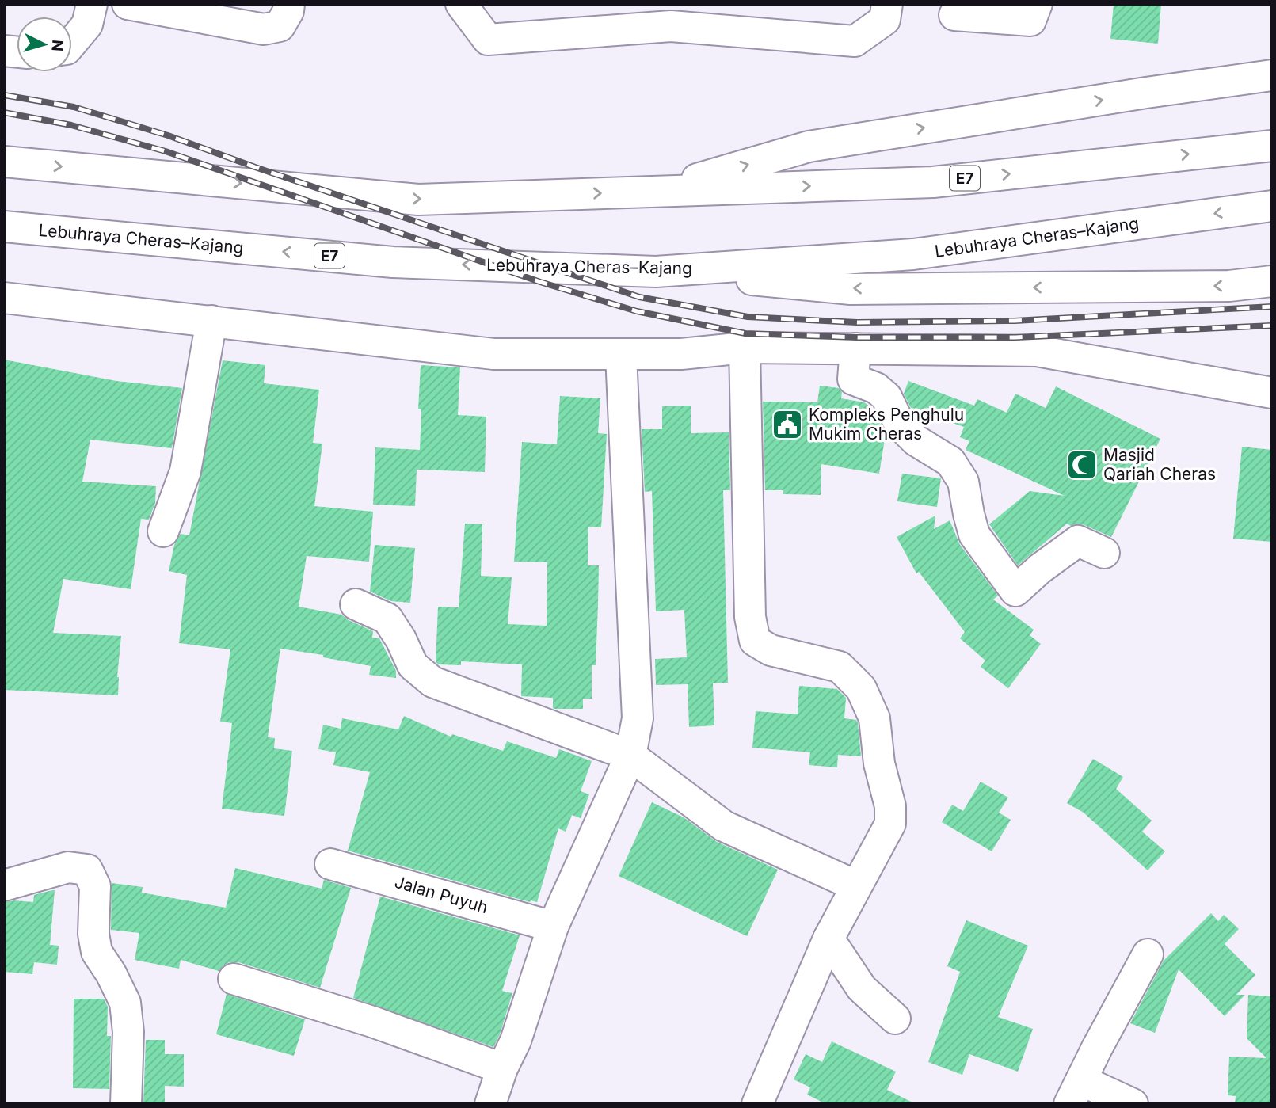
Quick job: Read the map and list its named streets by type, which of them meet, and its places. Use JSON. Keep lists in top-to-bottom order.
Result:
{
  "streets": {
    "main road": ["E7", "Lebuhraya Cheras–Kajang", "Jalan Puyuh"]
  },
  "places": {
    "public building": ["Kompleks Penghulu Mukim Cheras"],
    "mosque": ["Masjid Qariah Cheras"]
  },
  "north": "right"
}
